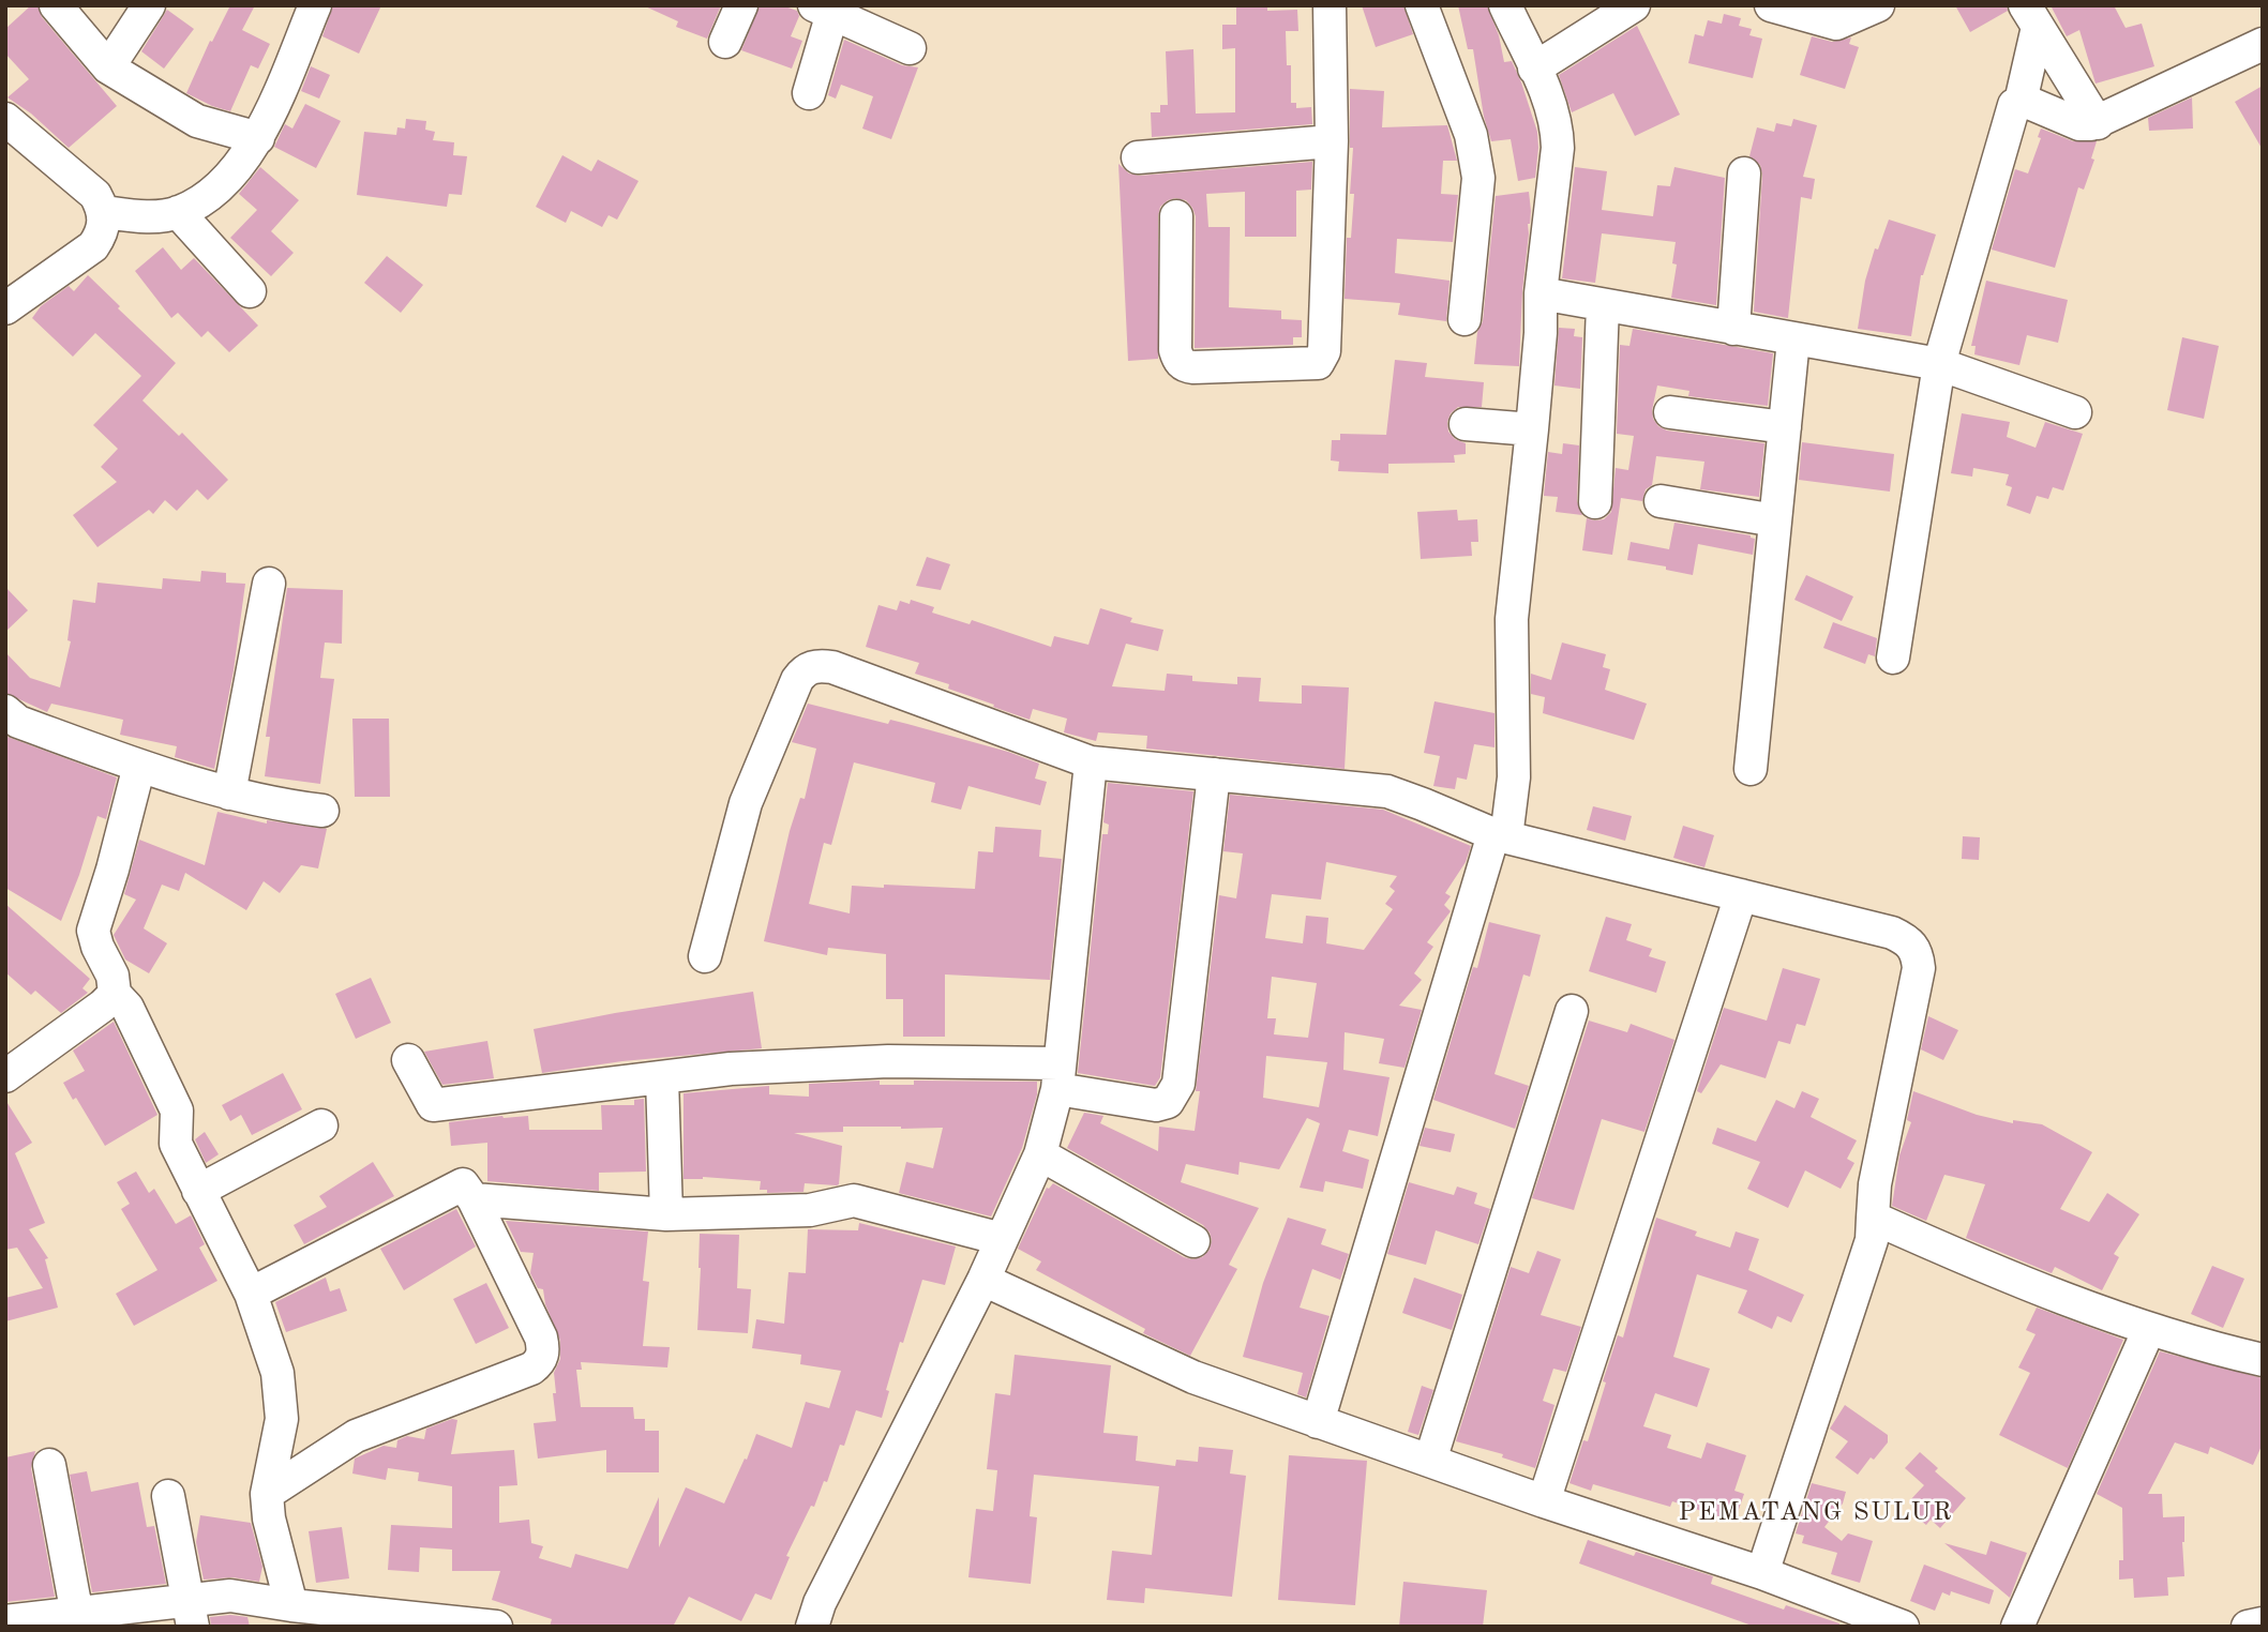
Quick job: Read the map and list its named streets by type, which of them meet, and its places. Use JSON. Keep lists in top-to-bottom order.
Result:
{
  "districts": ["PEMATANG SULUR"]
}
